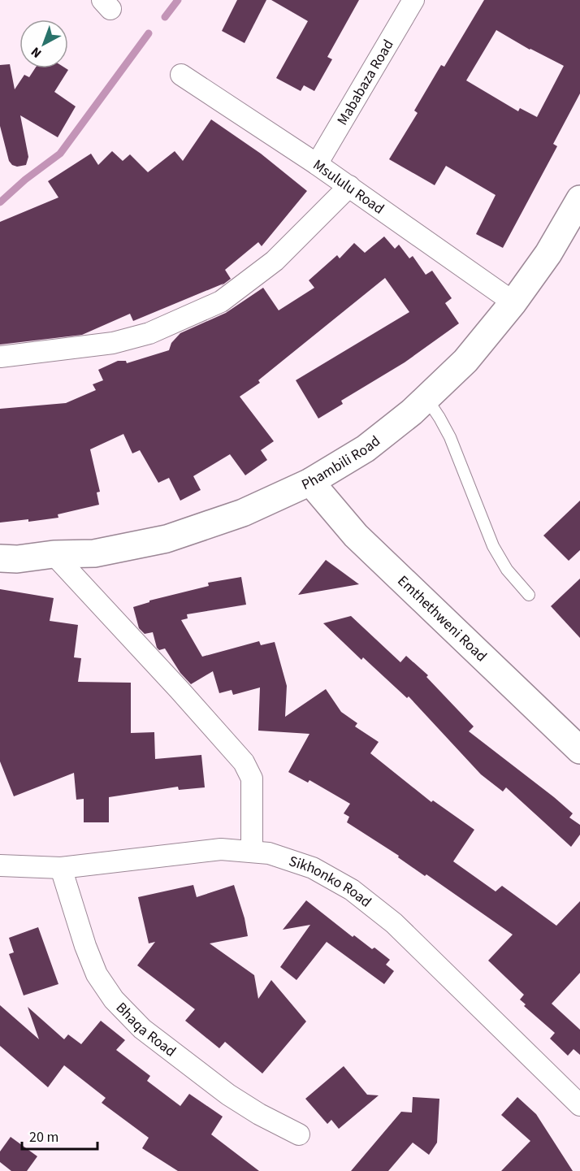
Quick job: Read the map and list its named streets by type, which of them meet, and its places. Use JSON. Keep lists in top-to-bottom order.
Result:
{
  "streets": {
    "street": [
      "Mababaza Road",
      "Msululu Road",
      "Phambili Road",
      "Emthethweni Road",
      "Sikhonko Road",
      "Bhaqa Road"
    ]
  },
  "crossings": [
    ["Mababaza Road", "Msululu Road"],
    ["Msululu Road", "Phambili Road"],
    ["Phambili Road", "Emthethweni Road"],
    ["Sikhonko Road", "Bhaqa Road"]
  ],
  "scale_bar": "20 m",
  "north": "bottom left"
}
